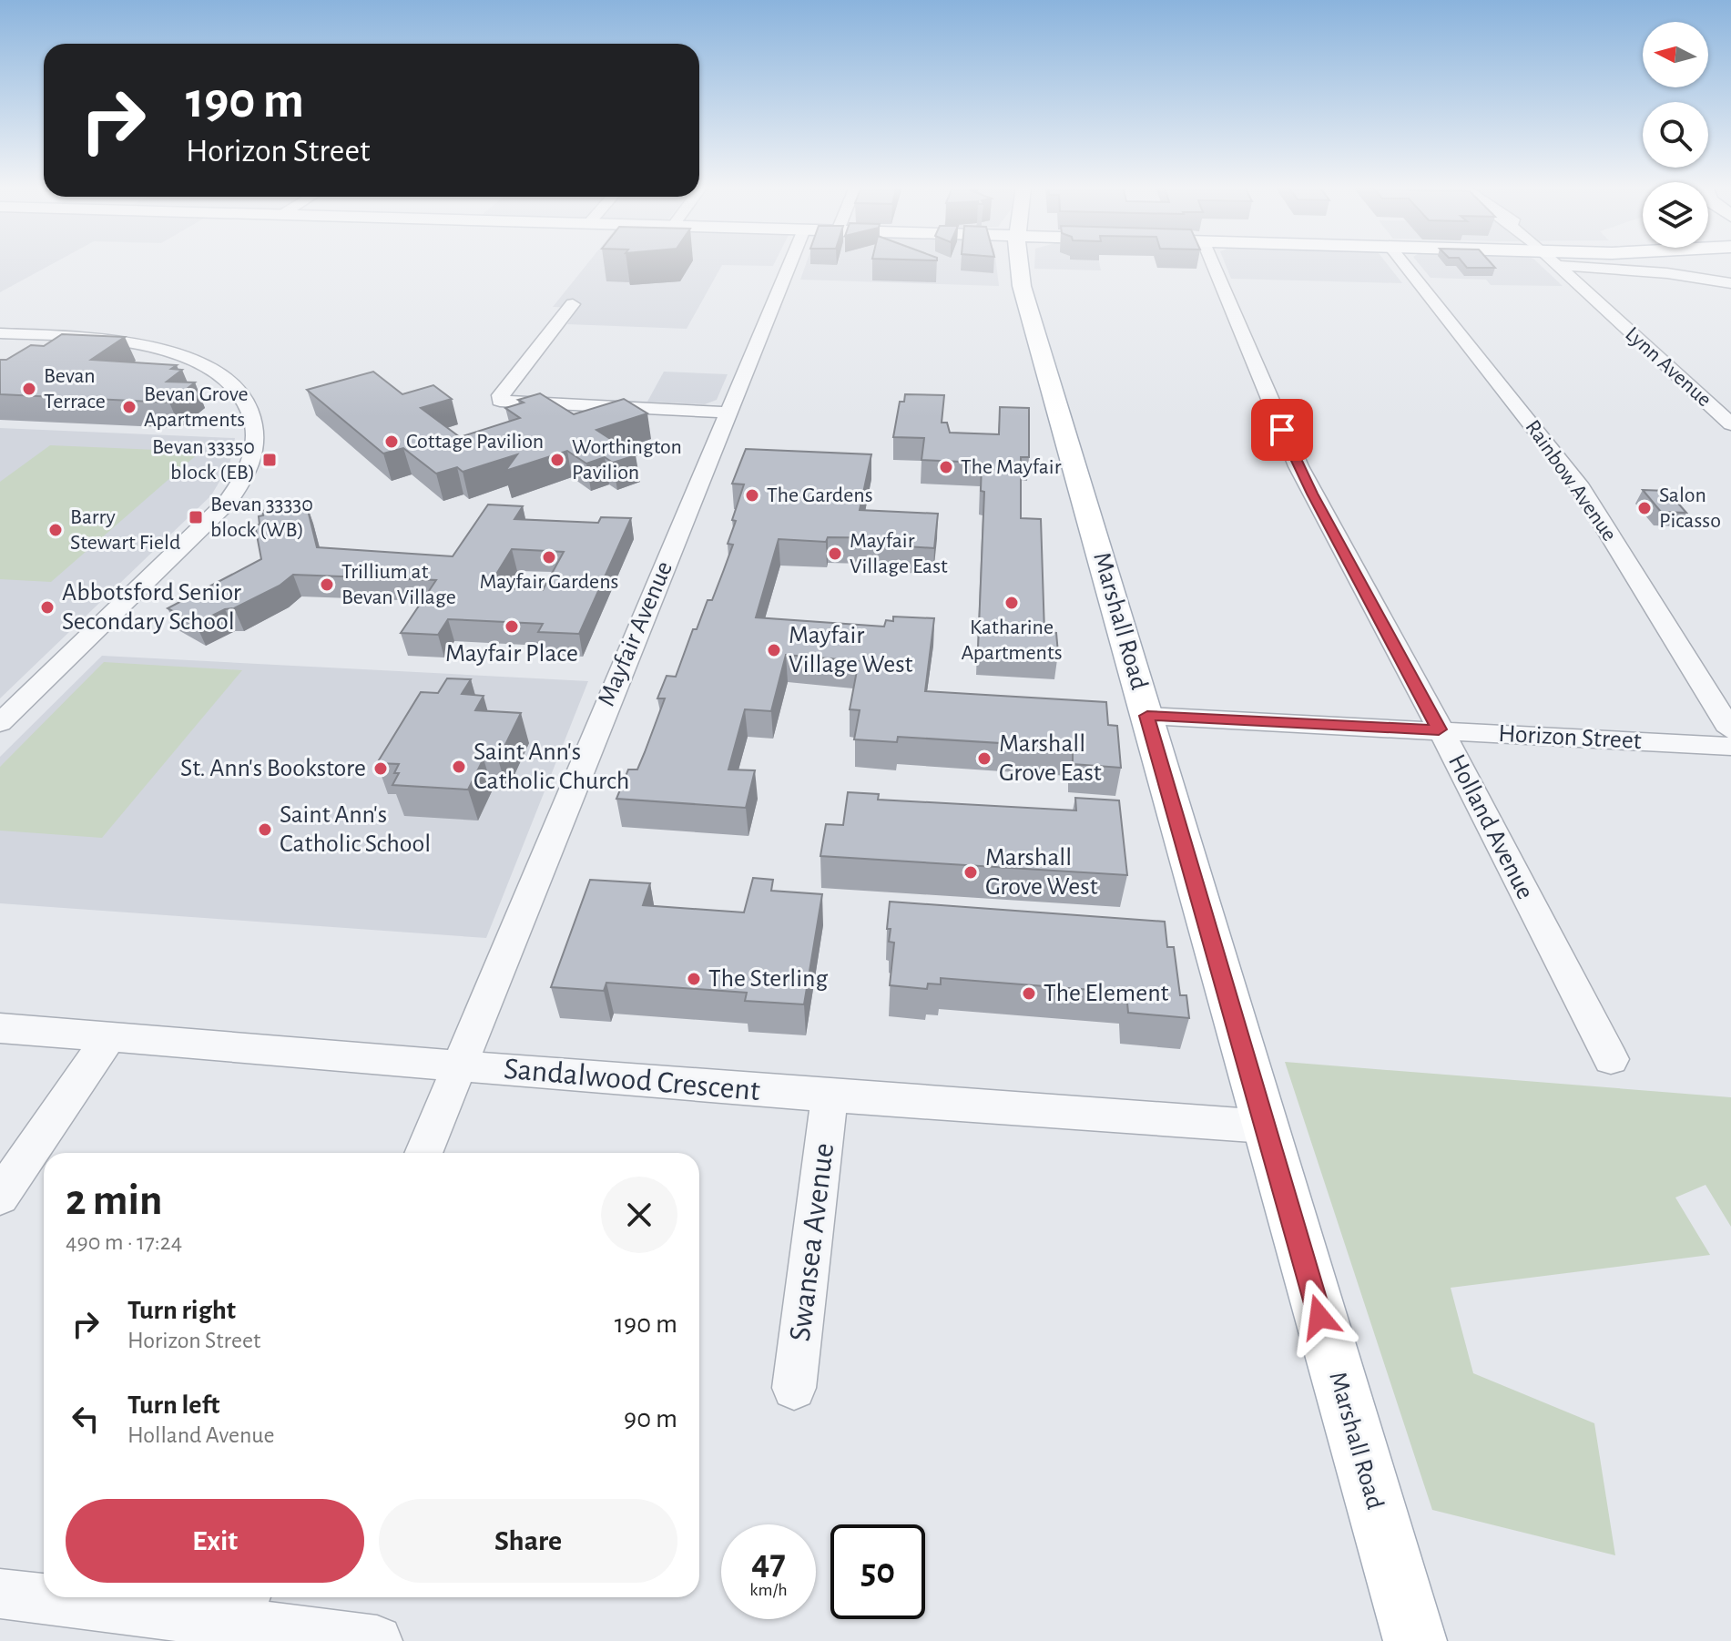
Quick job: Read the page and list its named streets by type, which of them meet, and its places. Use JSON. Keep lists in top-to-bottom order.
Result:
{
  "streets": {
    "main road": ["Marshall Road"],
    "street": [
      "Lynn Avenue",
      "Rainbow Avenue",
      "Mayfair Avenue",
      "Horizon Street",
      "Holland Avenue",
      "Sandalwood Crescent",
      "Swansea Avenue"
    ]
  },
  "crossings": [
    ["Marshall Road", "Horizon Street"],
    ["Marshall Road", "Sandalwood Crescent"],
    ["Mayfair Avenue", "Sandalwood Crescent"],
    ["Horizon Street", "Holland Avenue"],
    ["Sandalwood Crescent", "Swansea Avenue"]
  ],
  "places": {
    "other": [
      "Bevan Terrace",
      "Bevan Grove Apartments",
      "Cottage Pavilion",
      "Worthington Pavilion",
      "The Mayfair",
      "The Gardens",
      "Salon Picasso",
      "Barry Stewart Field",
      "Mayfair Village East",
      "Mayfair Gardens",
      "Trillium at Bevan Village",
      "Katharine Apartments",
      "Abbotsford Senior Secondary School",
      "Mayfair Place",
      "Mayfair Village West",
      "Marshall Grove East",
      "Saint Ann's Catholic Church",
      "St. Ann's Bookstore",
      "Saint Ann's Catholic School",
      "Marshall Grove West",
      "The Sterling",
      "The Element"
    ],
    "transit": ["Bevan 33350 block (EB)", "Bevan 33330 block (WB)"]
  },
  "north": "left",
  "page": {
    "turn": ["190 m", "Horizon Street"],
    "heading": ["2 min", "490 m · 17:24"],
    "list": [
      {
        "name": "Turn right",
        "note": "Horizon Street",
        "value": "190 m"
      },
      {
        "name": "Turn left",
        "note": "Holland Avenue",
        "value": "90 m"
      }
    ],
    "buttons": ["Exit", "Share"],
    "speed": "47 km/h",
    "limit": "50"
  }
}
